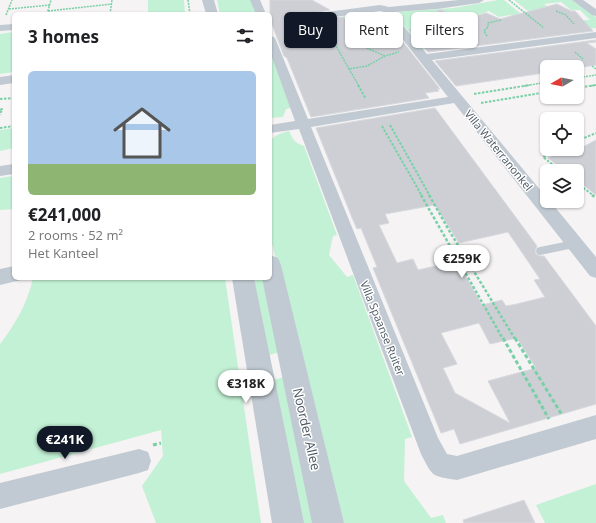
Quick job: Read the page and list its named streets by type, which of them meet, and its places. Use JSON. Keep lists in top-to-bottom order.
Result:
{
  "streets": {
    "street": ["Villa Waterranonkel", "Villa Spaanse Ruiter", "Noorder Allee"]
  },
  "crossings": [
    ["Villa Waterranonkel", "Villa Spaanse Ruiter"]
  ],
  "north": "left",
  "page": {
    "chip": ["Buy", "Rent", "Filters"],
    "heading": "3 homes",
    "list": [
      {
        "name": "€241,000",
        "note": "2 rooms · 52 m² · Het Kanteel"
      }
    ],
    "price": ["€259K", "€318K", "€241K"]
  }
}
